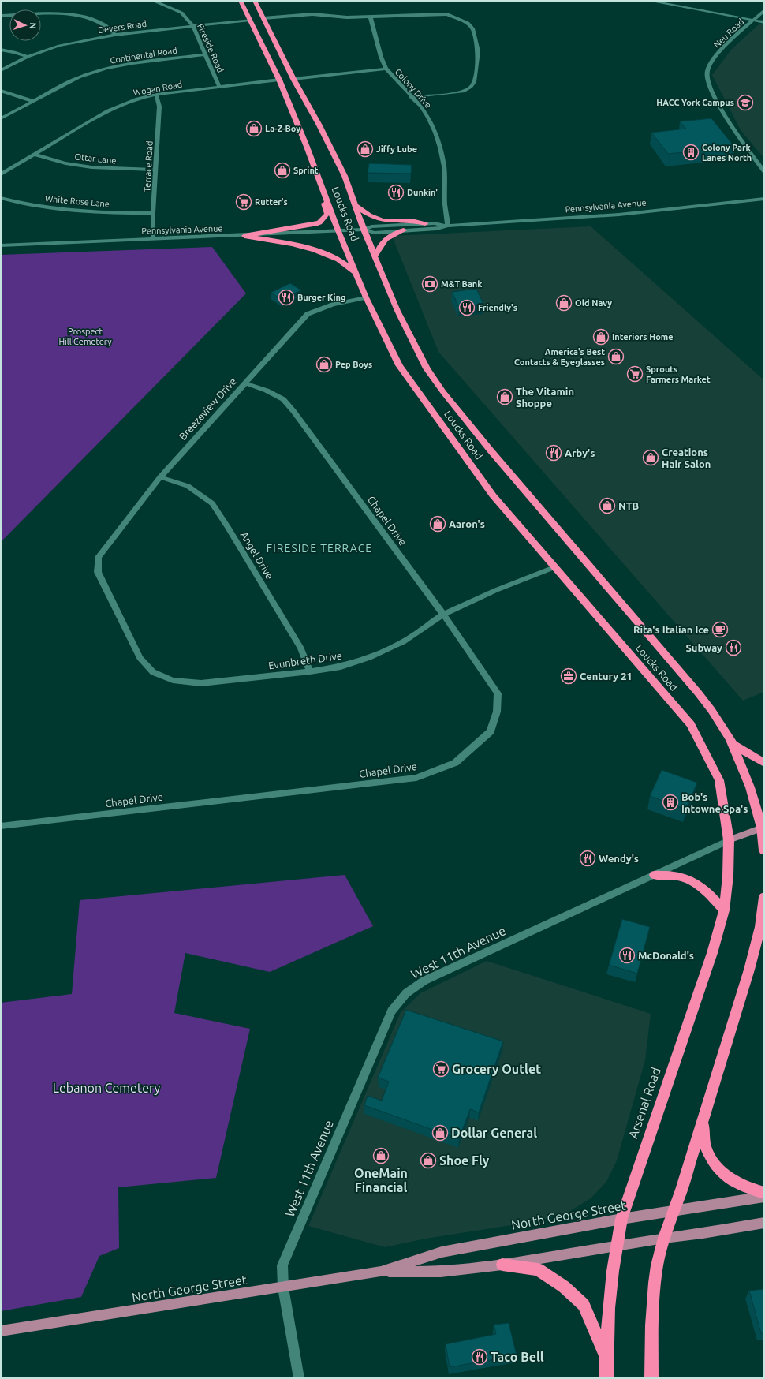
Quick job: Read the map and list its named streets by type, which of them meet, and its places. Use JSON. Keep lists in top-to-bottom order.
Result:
{
  "streets": {
    "highway": ["Loucks Road", "Arsenal Road"],
    "main road": ["North George Street"],
    "street": [
      "Devers Road",
      "Neu Road",
      "Fireside Road",
      "Continental Road",
      "Wogan Road",
      "Colony Drive",
      "Ottar Lane",
      "Terrace Road",
      "White Rose Lane",
      "Pennsylvania Avenue",
      "Breezeview Drive",
      "Chapel Drive",
      "Angel Drive",
      "Evunbreth Drive",
      "West 11th Avenue"
    ]
  },
  "crossings": [
    ["Devers Road", "Fireside Road"],
    ["Devers Road", "Loucks Road"],
    ["Fireside Road", "Continental Road"],
    ["Fireside Road", "Wogan Road"],
    ["Wogan Road", "Ottar Lane"],
    ["Wogan Road", "Terrace Road"],
    ["Wogan Road", "Loucks Road"],
    ["Colony Drive", "Pennsylvania Avenue"],
    ["Ottar Lane", "Terrace Road"],
    ["Terrace Road", "White Rose Lane"],
    ["Terrace Road", "Pennsylvania Avenue"],
    ["Pennsylvania Avenue", "Loucks Road"],
    ["Loucks Road", "Breezeview Drive"],
    ["Loucks Road", "Evunbreth Drive"],
    ["Loucks Road", "West 11th Avenue"],
    ["Loucks Road", "Arsenal Road"],
    ["Breezeview Drive", "Chapel Drive"],
    ["Breezeview Drive", "Angel Drive"],
    ["Breezeview Drive", "Evunbreth Drive"],
    ["Chapel Drive", "Evunbreth Drive"],
    ["Angel Drive", "Evunbreth Drive"],
    ["West 11th Avenue", "Arsenal Road"],
    ["West 11th Avenue", "North George Street"],
    ["Arsenal Road", "North George Street"]
  ],
  "districts": ["FIRESIDE TERRACE"],
  "parks": ["Prospect Hill Cemetery", "Lebanon Cemetery"],
  "places": {
    "school or university": ["HACC York Campus"],
    "shop": [
      "La-Z-Boy",
      "Jiffy Lube",
      "Sprint",
      "Old Navy",
      "Interiors Home",
      "America's Best Contacts & Eyeglasses",
      "Pep Boys",
      "The Vitamin Shoppe",
      "Creations Hair Salon",
      "NTB",
      "Aaron's",
      "Dollar General",
      "OneMain Financial",
      "Shoe Fly"
    ],
    "building": ["Colony Park Lanes North", "Bob's Intowne Spa's"],
    "restaurant": [
      "Dunkin'",
      "Burger King",
      "Friendly's",
      "Arby's",
      "Subway",
      "Wendy's",
      "McDonald's",
      "Taco Bell"
    ],
    "supermarket": ["Rutter's", "Sprouts Farmers Market", "Grocery Outlet"],
    "bank": ["M&T Bank"],
    "cafe": ["Rita's Italian Ice"],
    "office": ["Century 21"]
  },
  "north": "right"
}
